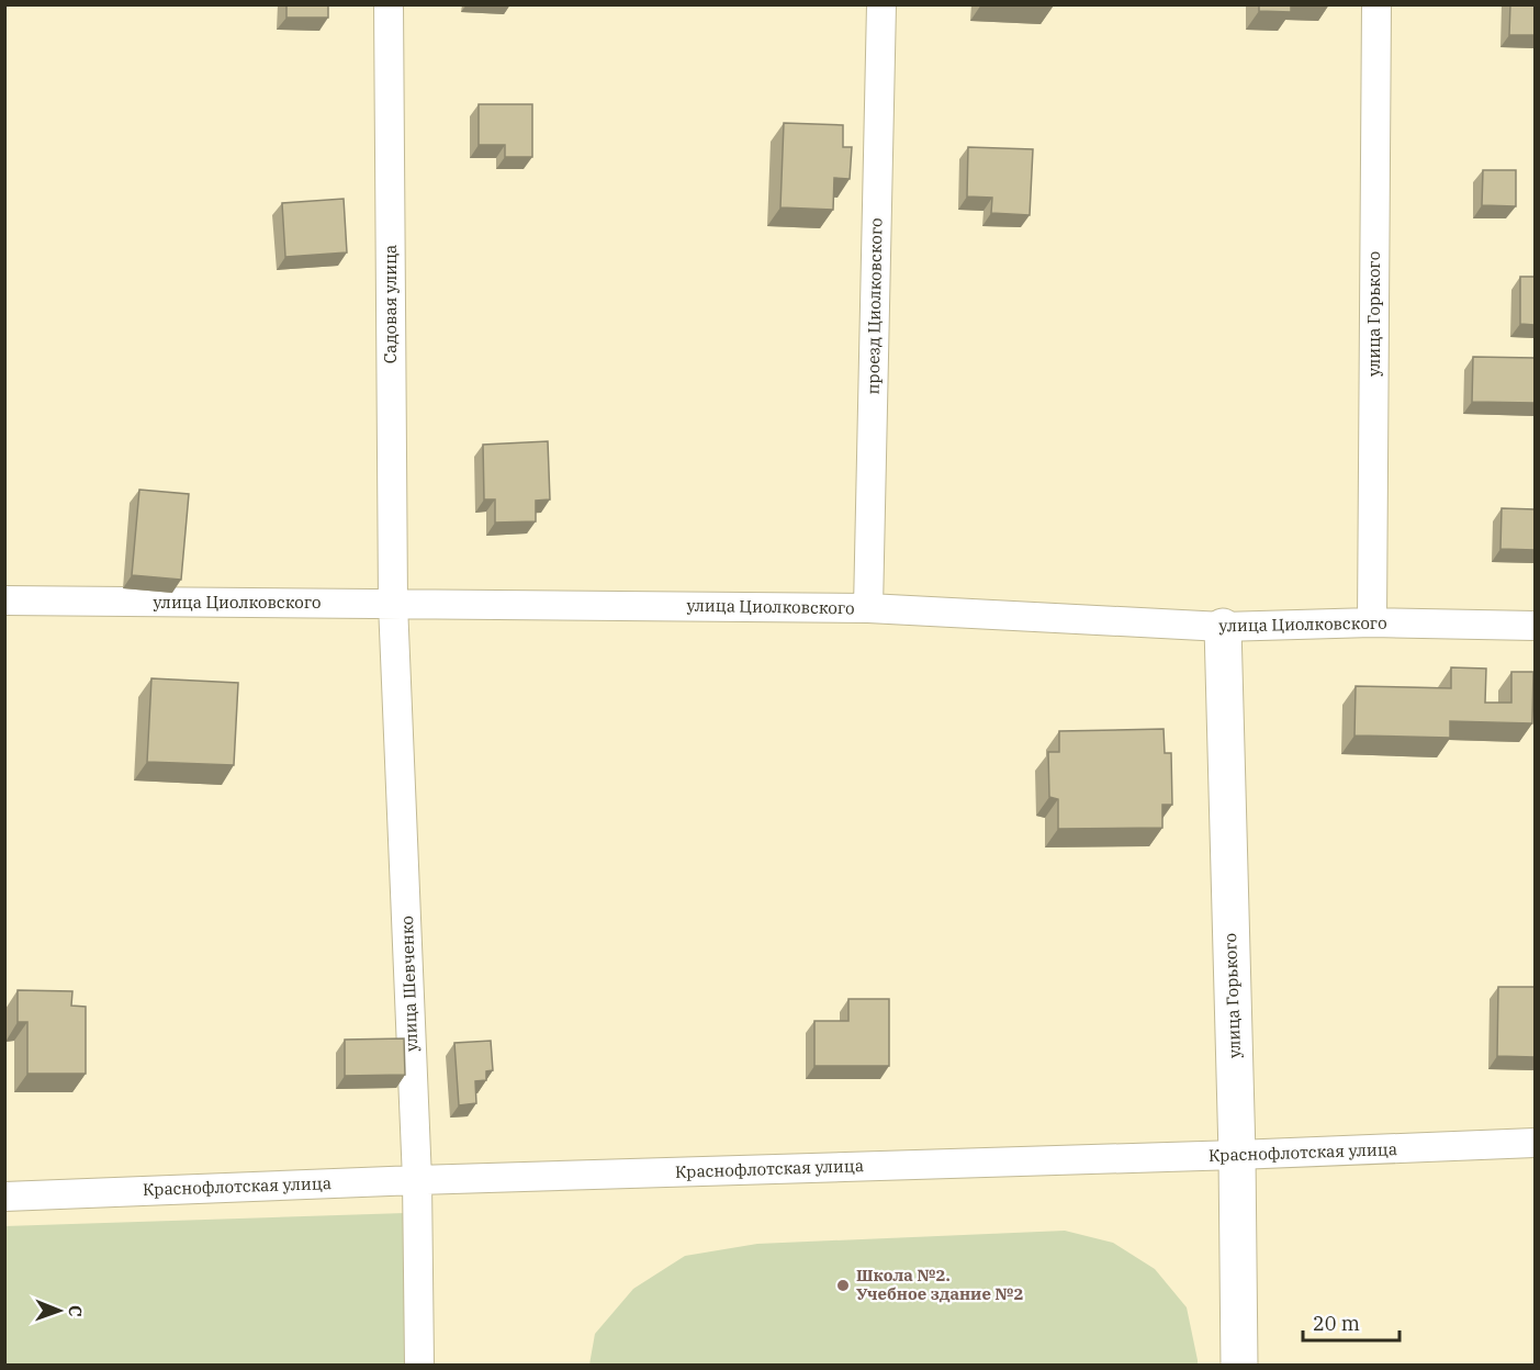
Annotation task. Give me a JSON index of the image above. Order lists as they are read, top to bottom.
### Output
{
  "streets": {
    "street": [
      "Садовая улица",
      "проезд Циолковского",
      "улица Горького",
      "улица Циолковского",
      "улица Шевченко",
      "Краснофлотская улица"
    ]
  },
  "crossings": [
    ["Садовая улица", "улица Циолковского"],
    ["Садовая улица", "улица Шевченко"],
    ["проезд Циолковского", "улица Циолковского"],
    ["улица Горького", "улица Циолковского"],
    ["улица Горького", "Краснофлотская улица"],
    ["улица Циолковского", "улица Шевченко"],
    ["улица Шевченко", "Краснофлотская улица"]
  ],
  "places": ["Школа №2. Учебное здание №2"],
  "scale_bar": "20 m",
  "north": "right"
}
